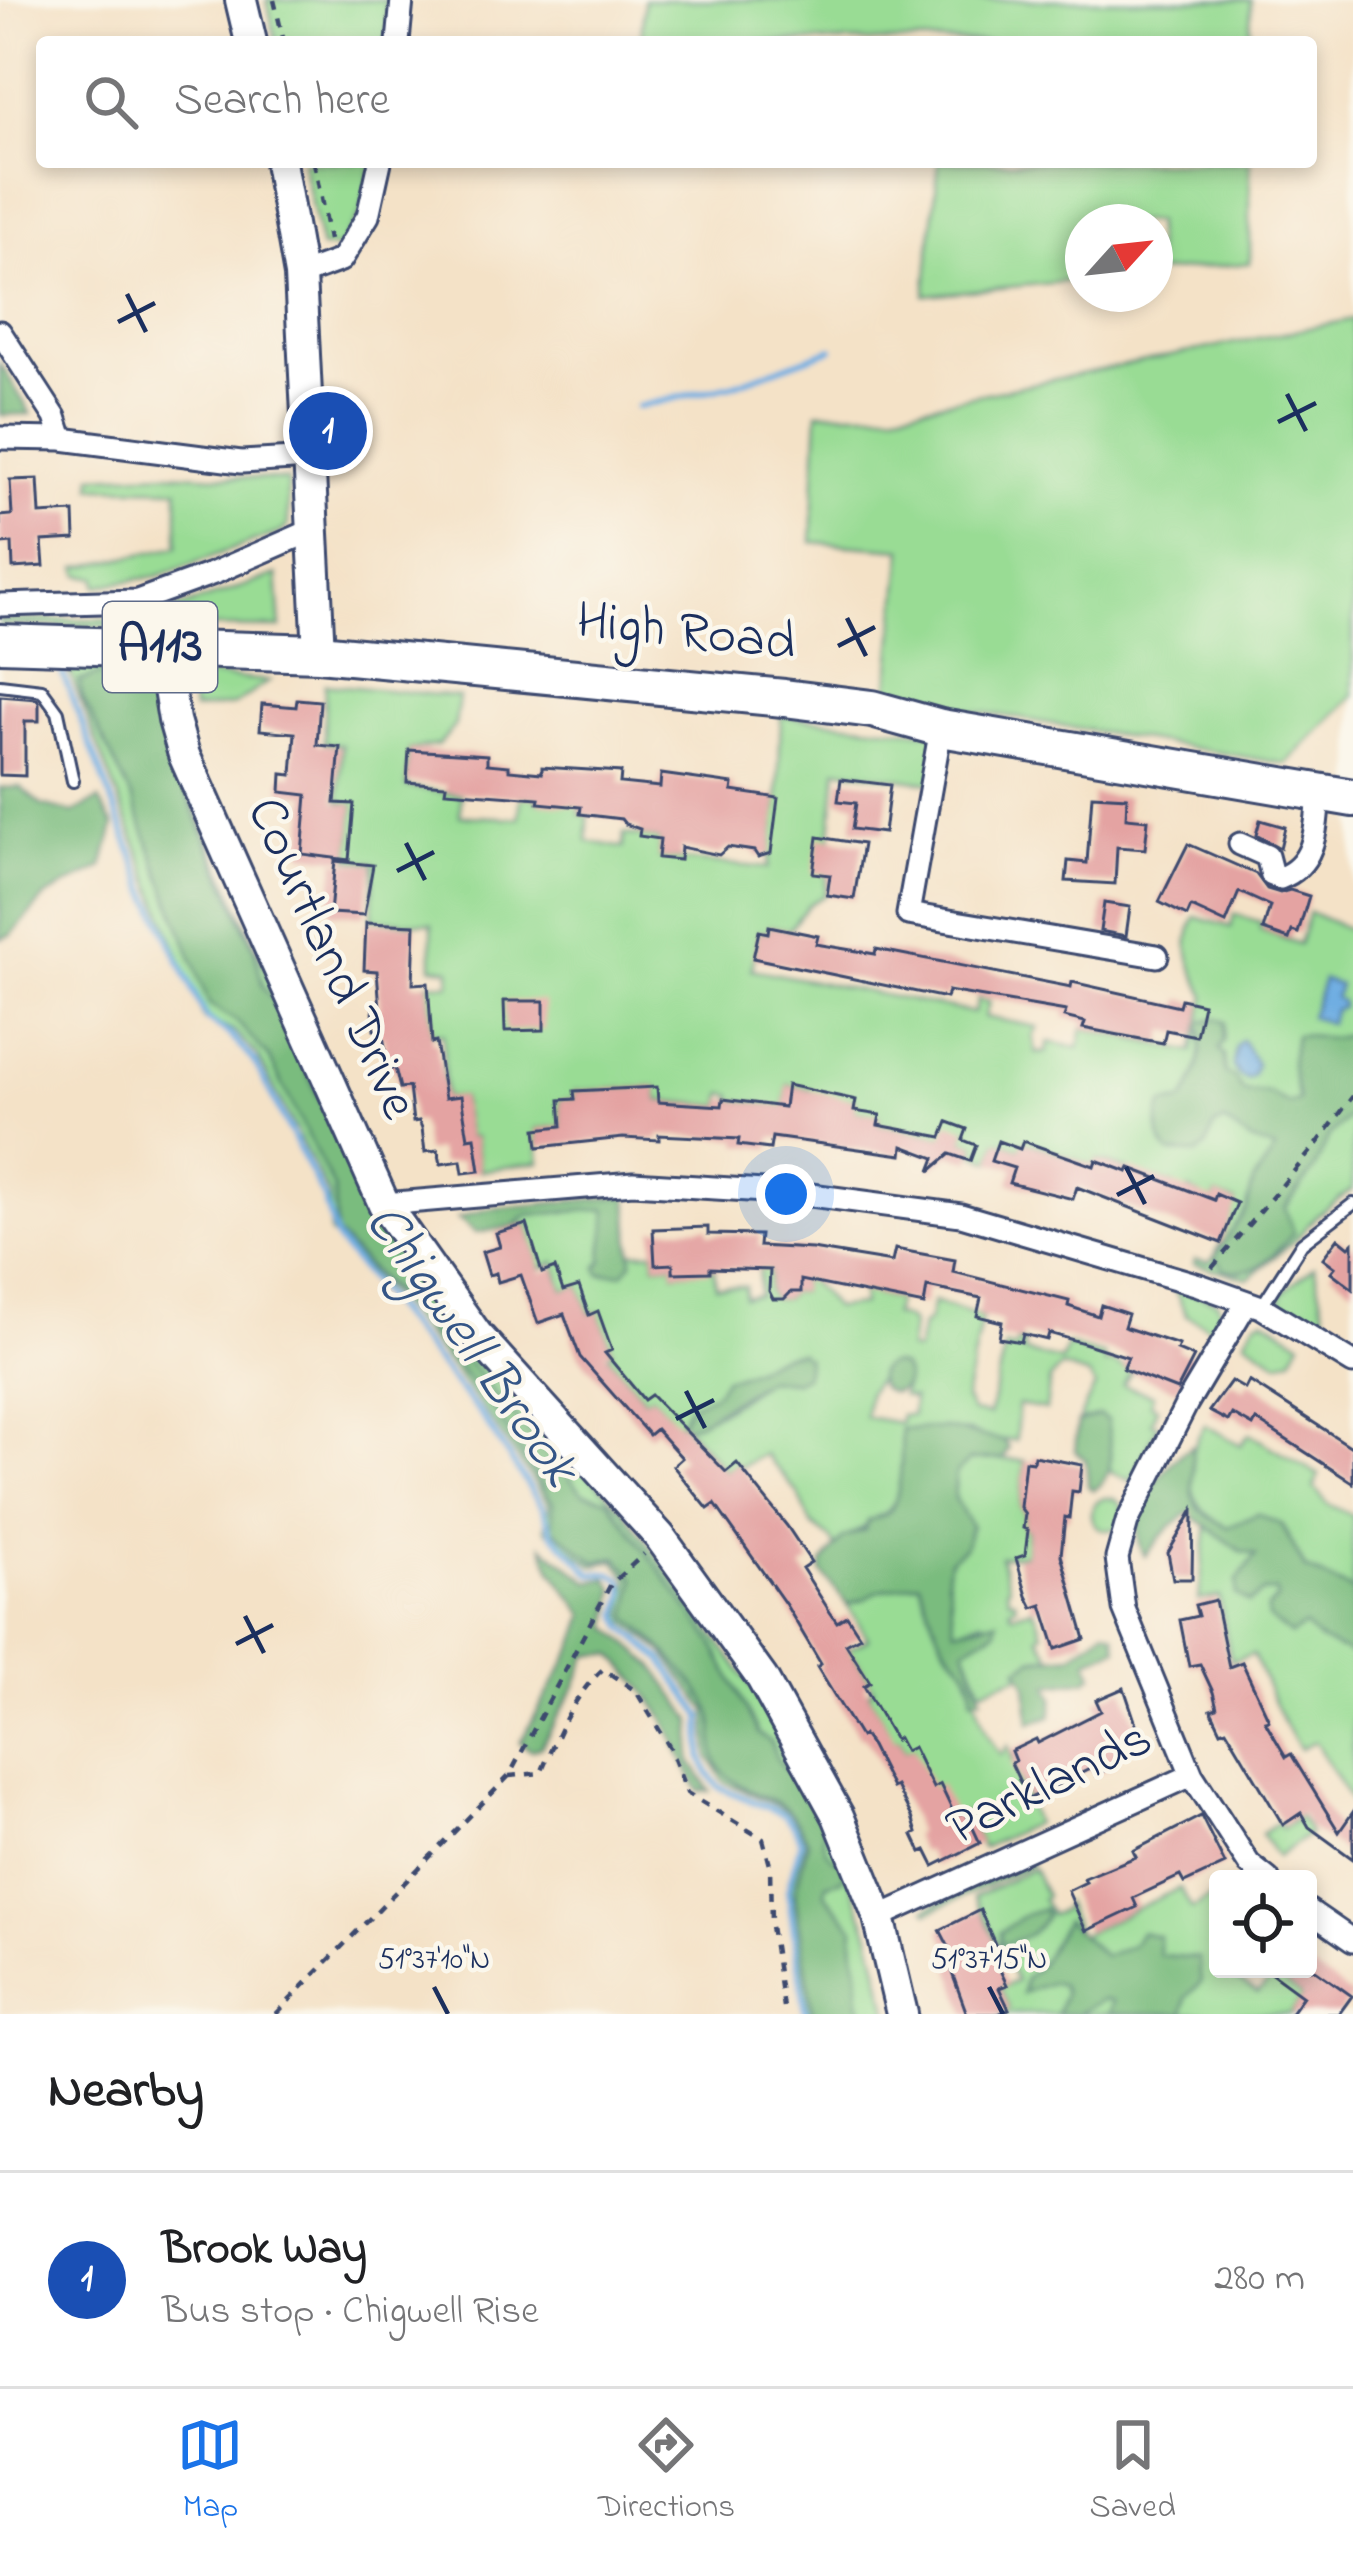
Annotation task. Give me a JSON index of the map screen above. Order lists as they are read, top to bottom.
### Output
{
  "streets": {
    "main road": ["High Road", "A113"],
    "street": ["Courtland Drive", "Parklands"]
  },
  "crossings": [
    ["High Road", "Courtland Drive"],
    ["Courtland Drive", "Parklands"]
  ],
  "water": ["Chigwell Brook"],
  "north": "top right",
  "page": {
    "search": "Search here",
    "pins": "1",
    "heading": "Nearby",
    "list": [
      {
        "mark": "1",
        "name": "Brook Way",
        "note": "Bus stop · Chigwell Rise",
        "value": "280 m"
      }
    ],
    "nav": ["Map", "Directions", "Saved"]
  },
  "coordinates": ["51°37'10\"N", "51°37'15\"N"]
}
